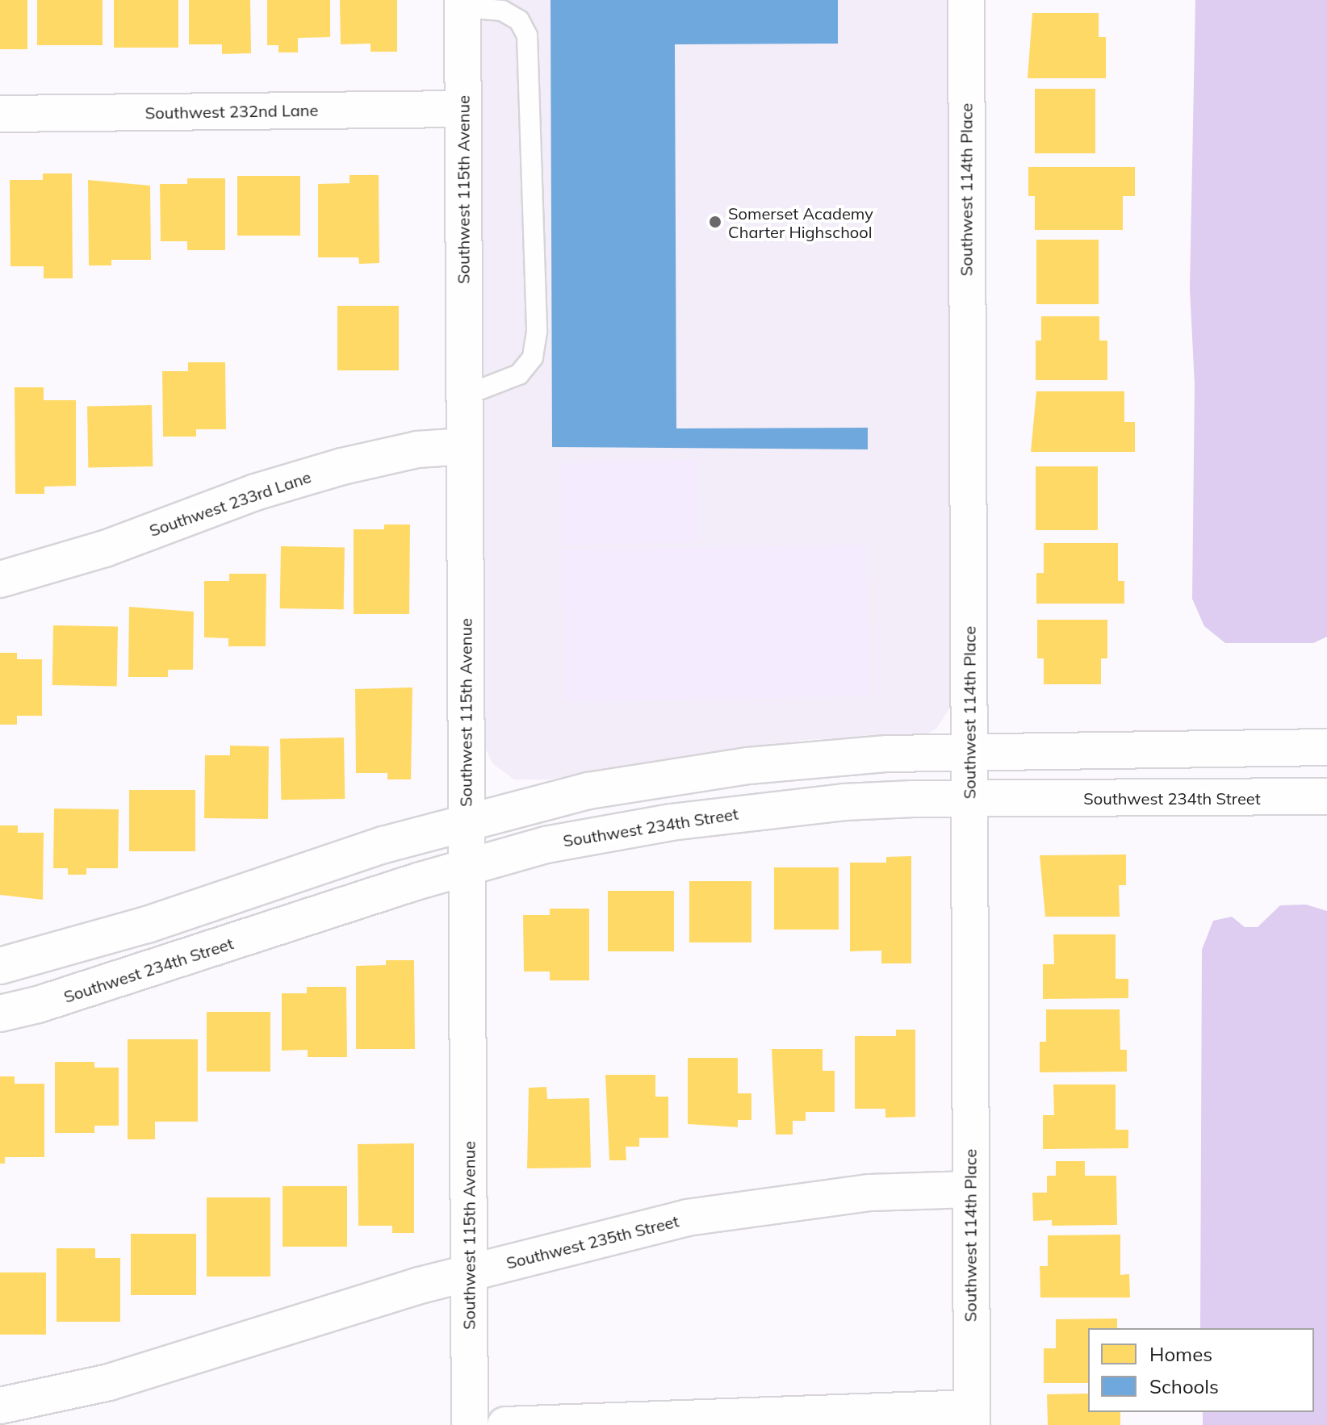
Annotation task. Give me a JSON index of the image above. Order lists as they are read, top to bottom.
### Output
{
  "streets": {
    "street": [
      "Southwest 232nd Lane",
      "Southwest 115th Avenue",
      "Southwest 114th Place",
      "Southwest 233rd Lane",
      "Southwest 234th Street",
      "Southwest 235th Street"
    ]
  },
  "crossings": [
    ["Southwest 232nd Lane", "Southwest 115th Avenue"],
    ["Southwest 115th Avenue", "Southwest 233rd Lane"],
    ["Southwest 115th Avenue", "Southwest 234th Street"],
    ["Southwest 115th Avenue", "Southwest 235th Street"],
    ["Southwest 114th Place", "Southwest 234th Street"],
    ["Southwest 114th Place", "Southwest 235th Street"]
  ],
  "places": ["Somerset Academy Charter Highschool"],
  "legend": ["Homes", "Schools"]
}
